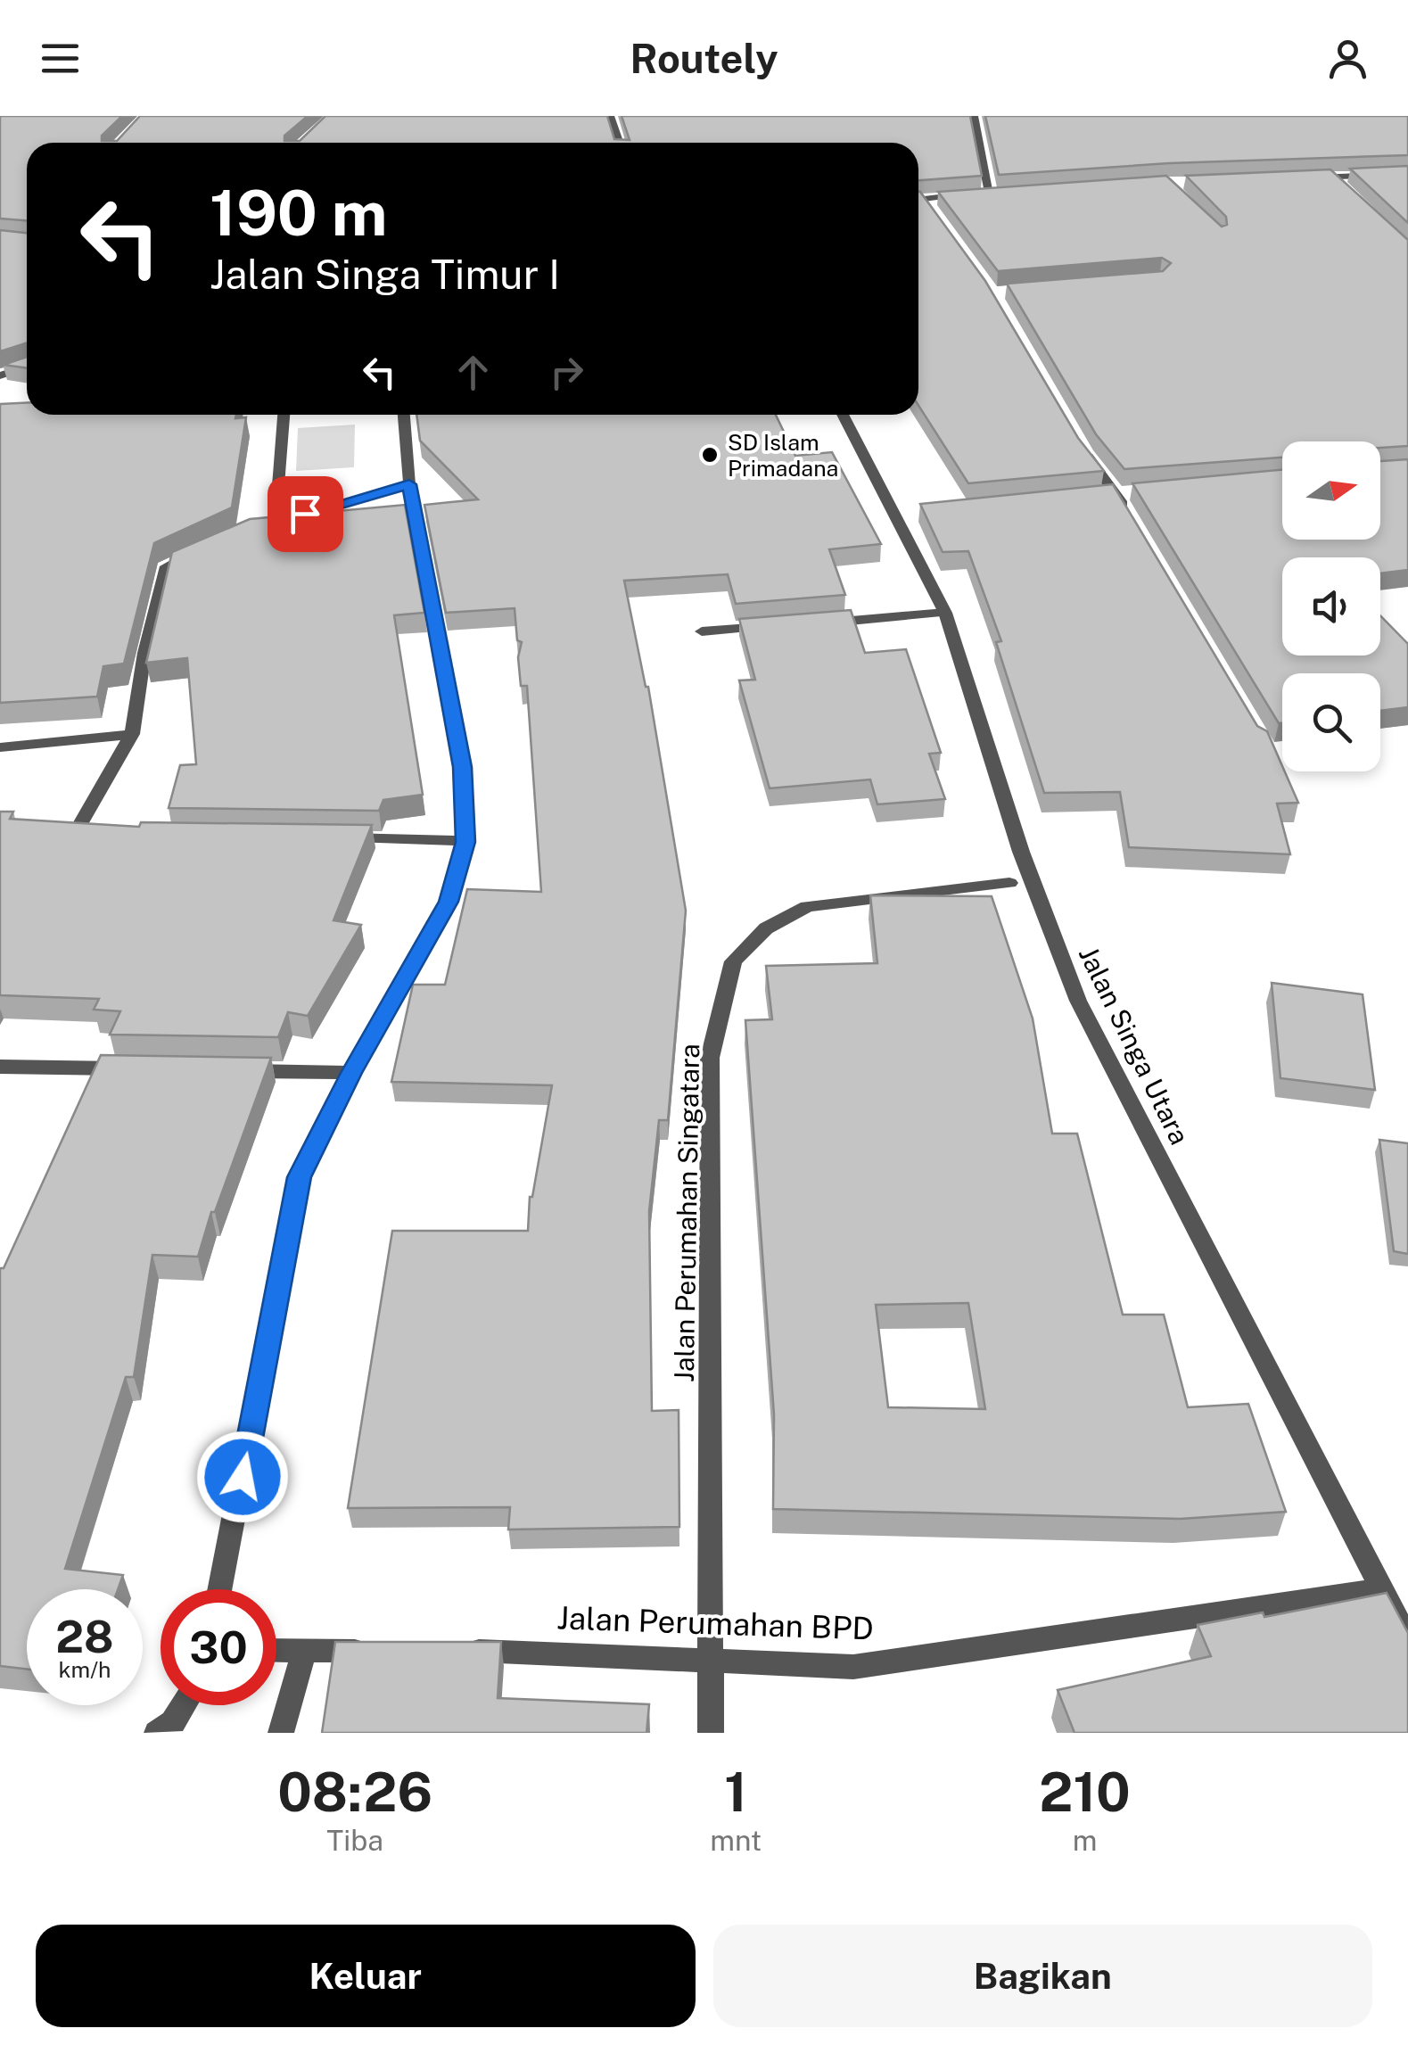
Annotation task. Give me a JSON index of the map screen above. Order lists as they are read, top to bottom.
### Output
{
  "streets": {
    "street": ["Jalan Singa Utara", "Jalan Perumahan Singatara", "Jalan Perumahan BPD"]
  },
  "crossings": [
    ["Jalan Singa Utara", "Jalan Perumahan BPD"],
    ["Jalan Perumahan Singatara", "Jalan Perumahan BPD"]
  ],
  "places": ["SD Islam Primadana"],
  "north": "right",
  "page": {
    "header": "Routely",
    "turn": ["190 m", "Jalan Singa Timur I"],
    "speed": "28 km/h",
    "limit": "30",
    "eta": [
      "08:26",
      "Tiba",
      "1",
      "mnt",
      "210",
      "m"
    ],
    "buttons": ["Keluar", "Bagikan"]
  }
}
